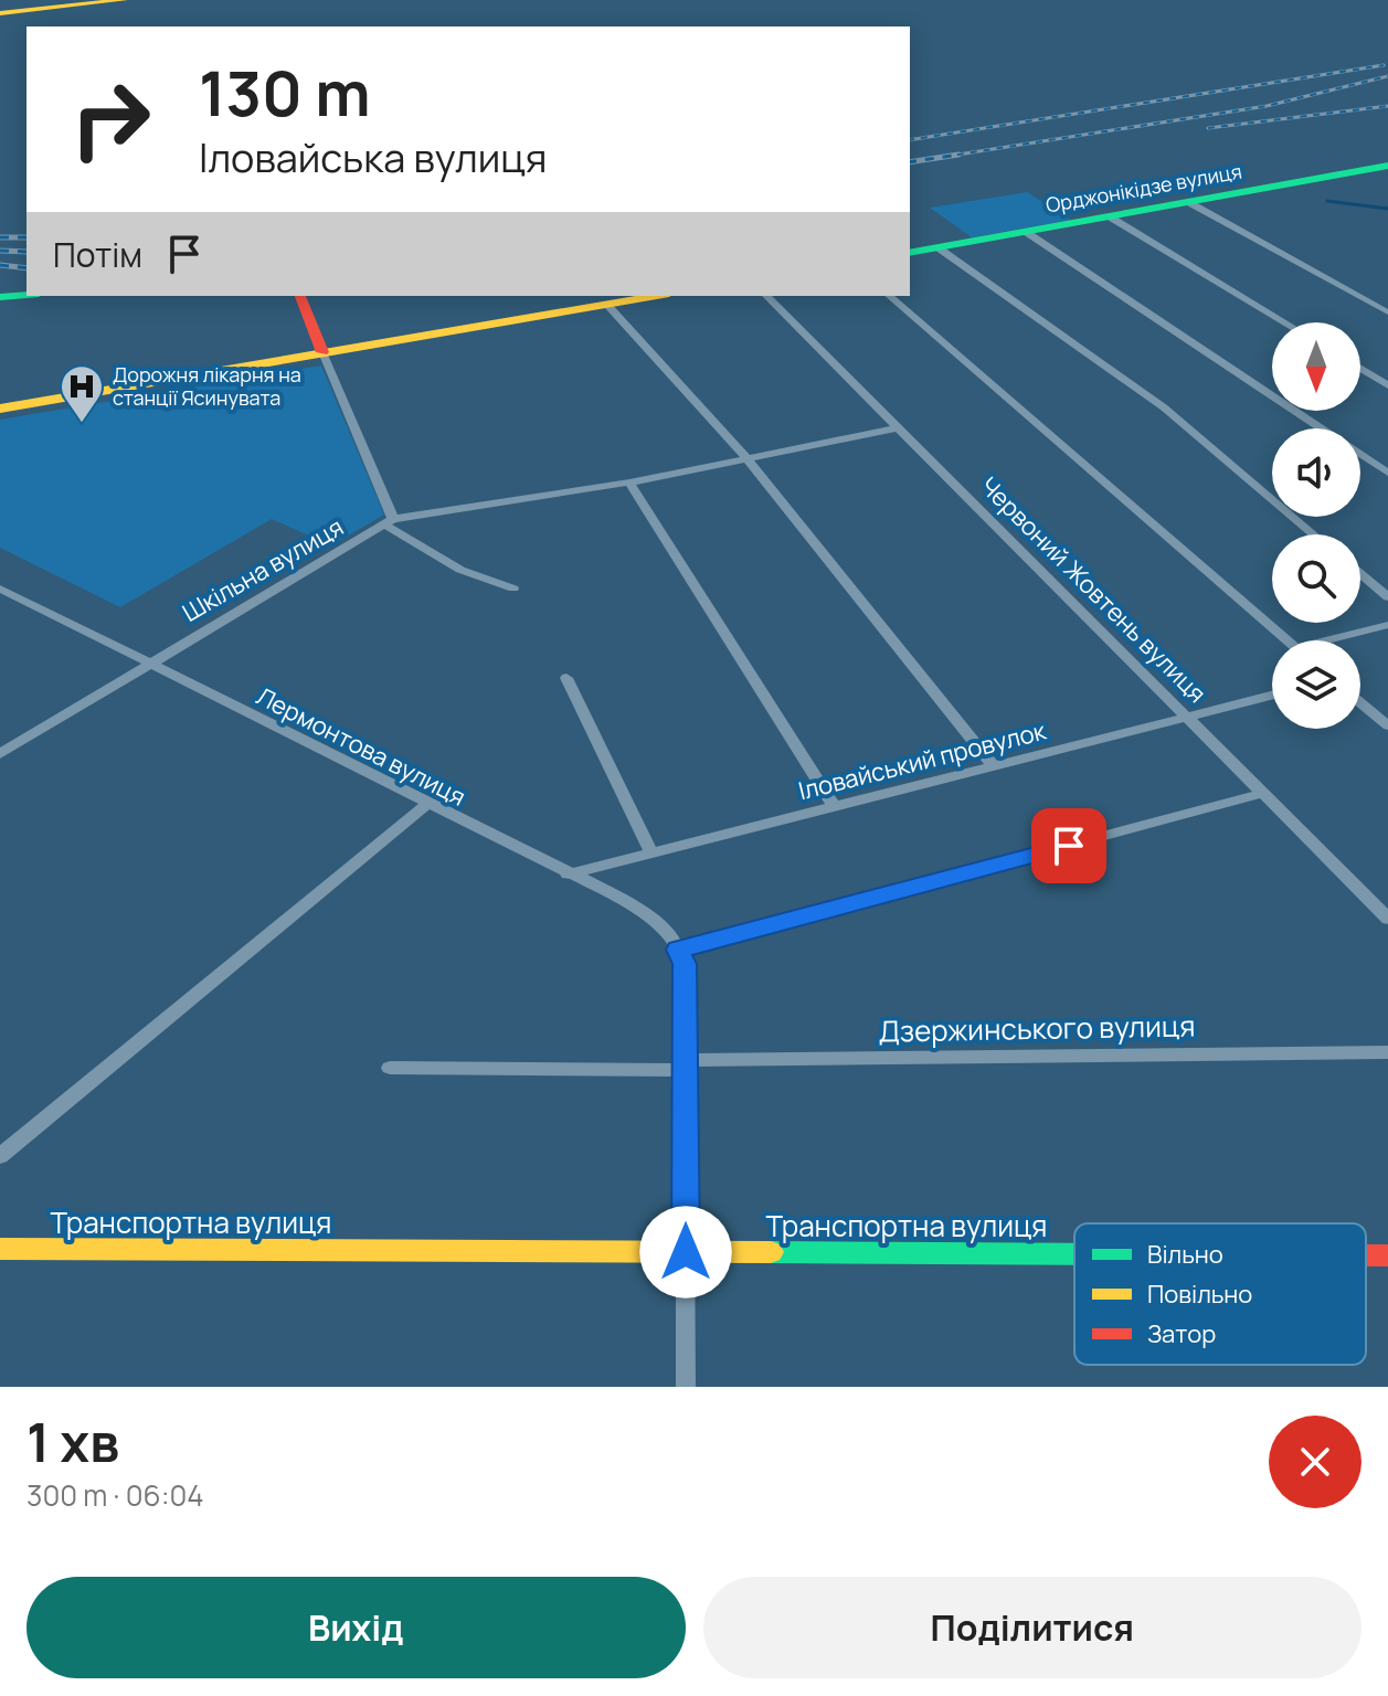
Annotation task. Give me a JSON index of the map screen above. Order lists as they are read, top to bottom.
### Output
{
  "streets": {
    "main road": ["Орджонікідзе вулиця", "Транспортна вулиця"],
    "street": [
      "Шкільна вулиця",
      "Червоний Жовтень вулиця",
      "Лермонтова вулиця",
      "Іловайський провулок",
      "Дзержинського вулиця"
    ]
  },
  "crossings": [
    ["Шкільна вулиця", "Лермонтова вулиця"],
    ["Червоний Жовтень вулиця", "Іловайський провулок"],
    ["Лермонтова вулиця", "Іловайський провулок"]
  ],
  "places": {
    "hospital": ["Дорожня лікарня на станції Ясинувата"]
  },
  "legend": ["Вільно", "Повільно", "Затор"],
  "north": "bottom",
  "page": {
    "turn": ["130 m", "Іловайська вулиця"],
    "then": "Потім",
    "heading": ["1 хв", "300 m · 06:04"],
    "buttons": ["Вихід", "Поділитися"]
  }
}
